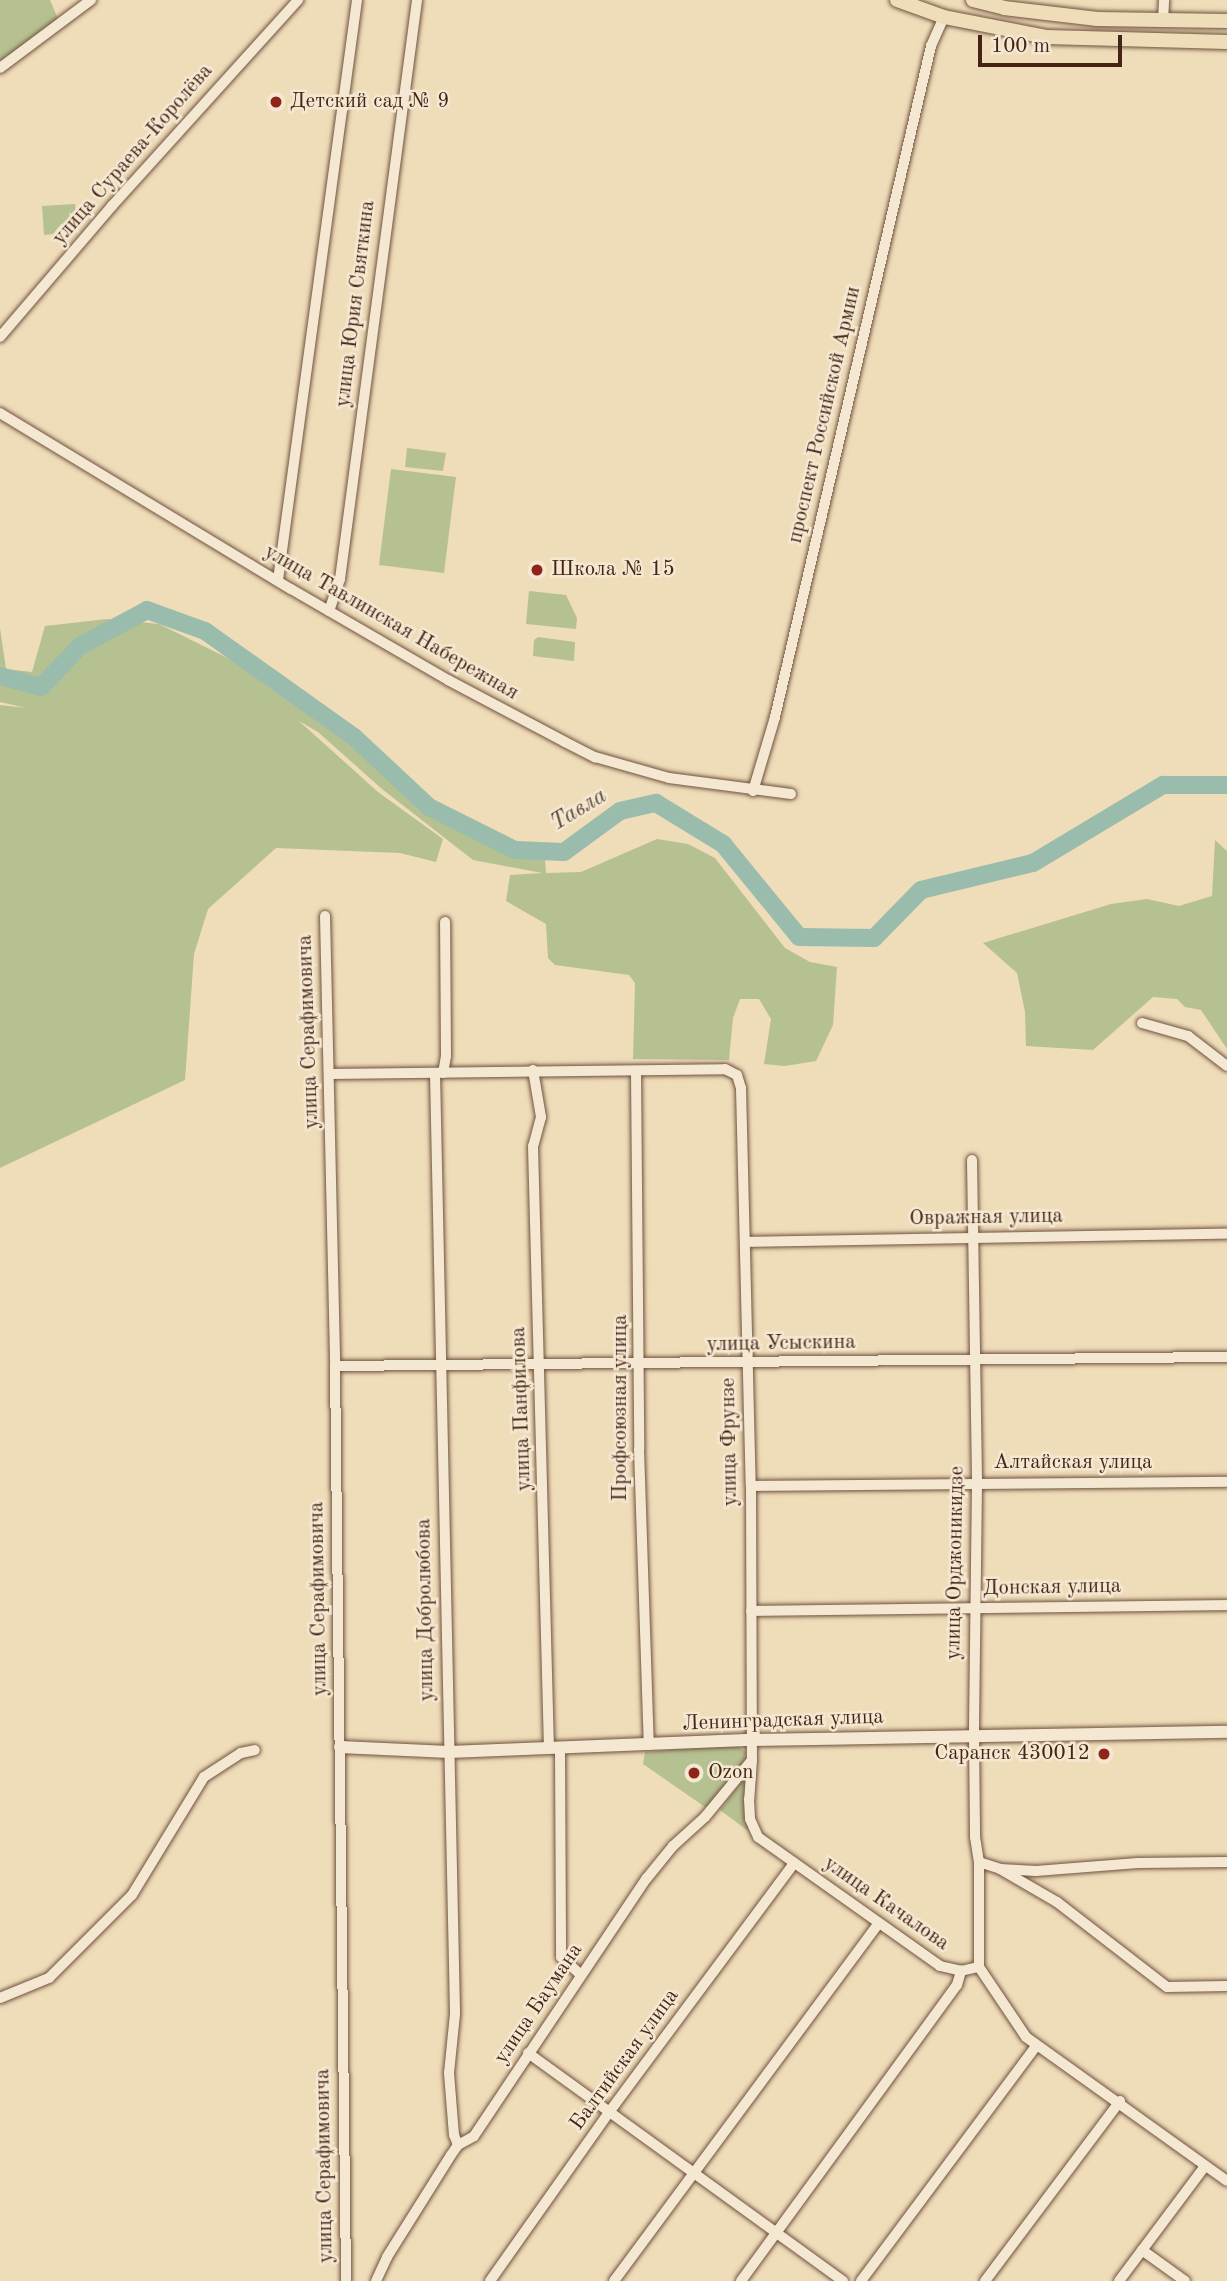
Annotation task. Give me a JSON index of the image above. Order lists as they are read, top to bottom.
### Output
{
  "streets": {
    "street": [
      "улица Сураева-Королёва",
      "улица Юрия Святкина",
      "проспект Российской Армии",
      "улица Тавлинская Набережная",
      "улица Серафимовича",
      "Овражная улица",
      "улица Усыскина",
      "Профсоюзная улица",
      "улица Панфилова",
      "улица Фрунзе",
      "Алтайская улица",
      "улица Орджоникидзе",
      "Донская улица",
      "улица Добролюбова",
      "Ленинградская улица",
      "улица Качалова",
      "улица Баумана",
      "Балтийская улица"
    ]
  },
  "crossings": [
    ["улица Юрия Святкина", "улица Тавлинская Набережная"],
    ["проспект Российской Армии", "улица Тавлинская Набережная"],
    ["улица Серафимовича", "улица Усыскина"],
    ["улица Серафимовича", "Ленинградская улица"],
    ["Овражная улица", "улица Фрунзе"],
    ["Овражная улица", "улица Орджоникидзе"],
    ["улица Усыскина", "Профсоюзная улица"],
    ["улица Усыскина", "улица Панфилова"],
    ["улица Усыскина", "улица Фрунзе"],
    ["улица Усыскина", "улица Орджоникидзе"],
    ["улица Усыскина", "улица Добролюбова"],
    ["Профсоюзная улица", "улица Фрунзе"],
    ["Профсоюзная улица", "Ленинградская улица"],
    ["улица Панфилова", "Ленинградская улица"],
    ["улица Панфилова", "улица Баумана"],
    ["улица Фрунзе", "Алтайская улица"],
    ["улица Фрунзе", "Донская улица"],
    ["улица Фрунзе", "Ленинградская улица"],
    ["улица Фрунзе", "улица Качалова"],
    ["Алтайская улица", "улица Орджоникидзе"],
    ["улица Орджоникидзе", "Донская улица"],
    ["улица Орджоникидзе", "Ленинградская улица"],
    ["улица Орджоникидзе", "улица Качалова"],
    ["улица Добролюбова", "Ленинградская улица"],
    ["улица Добролюбова", "улица Баумана"],
    ["Ленинградская улица", "улица Качалова"],
    ["улица Качалова", "улица Баумана"],
    ["улица Качалова", "Балтийская улица"]
  ],
  "water": ["Тавла"],
  "places": [
    "Детский сад № 9",
    "Школа № 15",
    "Саранск 430012",
    "Ozon"
  ],
  "scale_bar": "100 m"
}
